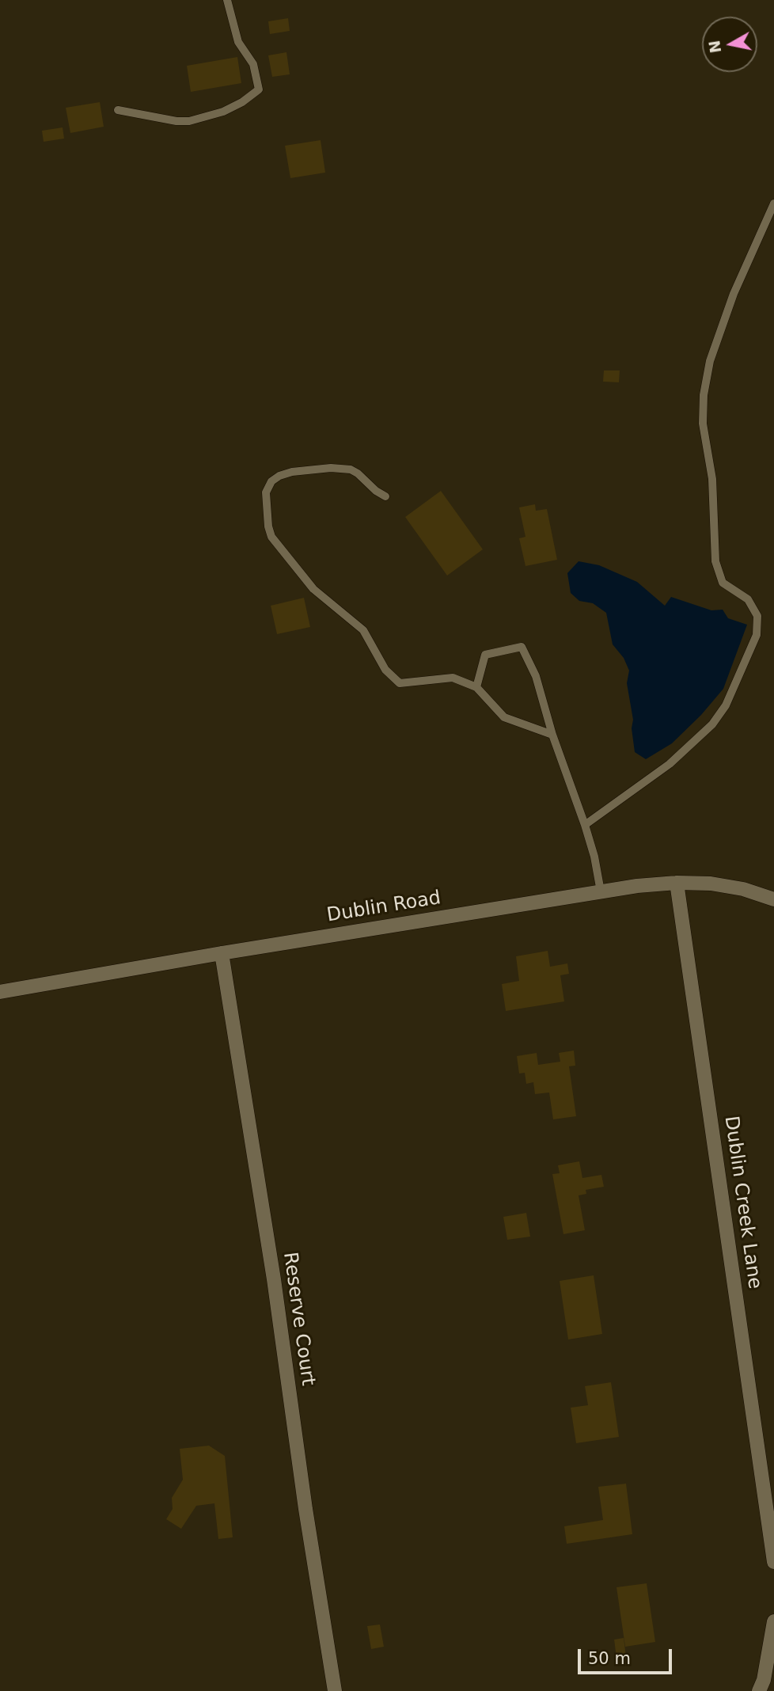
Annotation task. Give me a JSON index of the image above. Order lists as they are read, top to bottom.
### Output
{
  "streets": {
    "street": ["Dublin Road", "Dublin Creek Lane", "Reserve Court"]
  },
  "crossings": [
    ["Dublin Road", "Dublin Creek Lane"],
    ["Dublin Road", "Reserve Court"]
  ],
  "scale_bar": "50 m",
  "north": "left"
}
